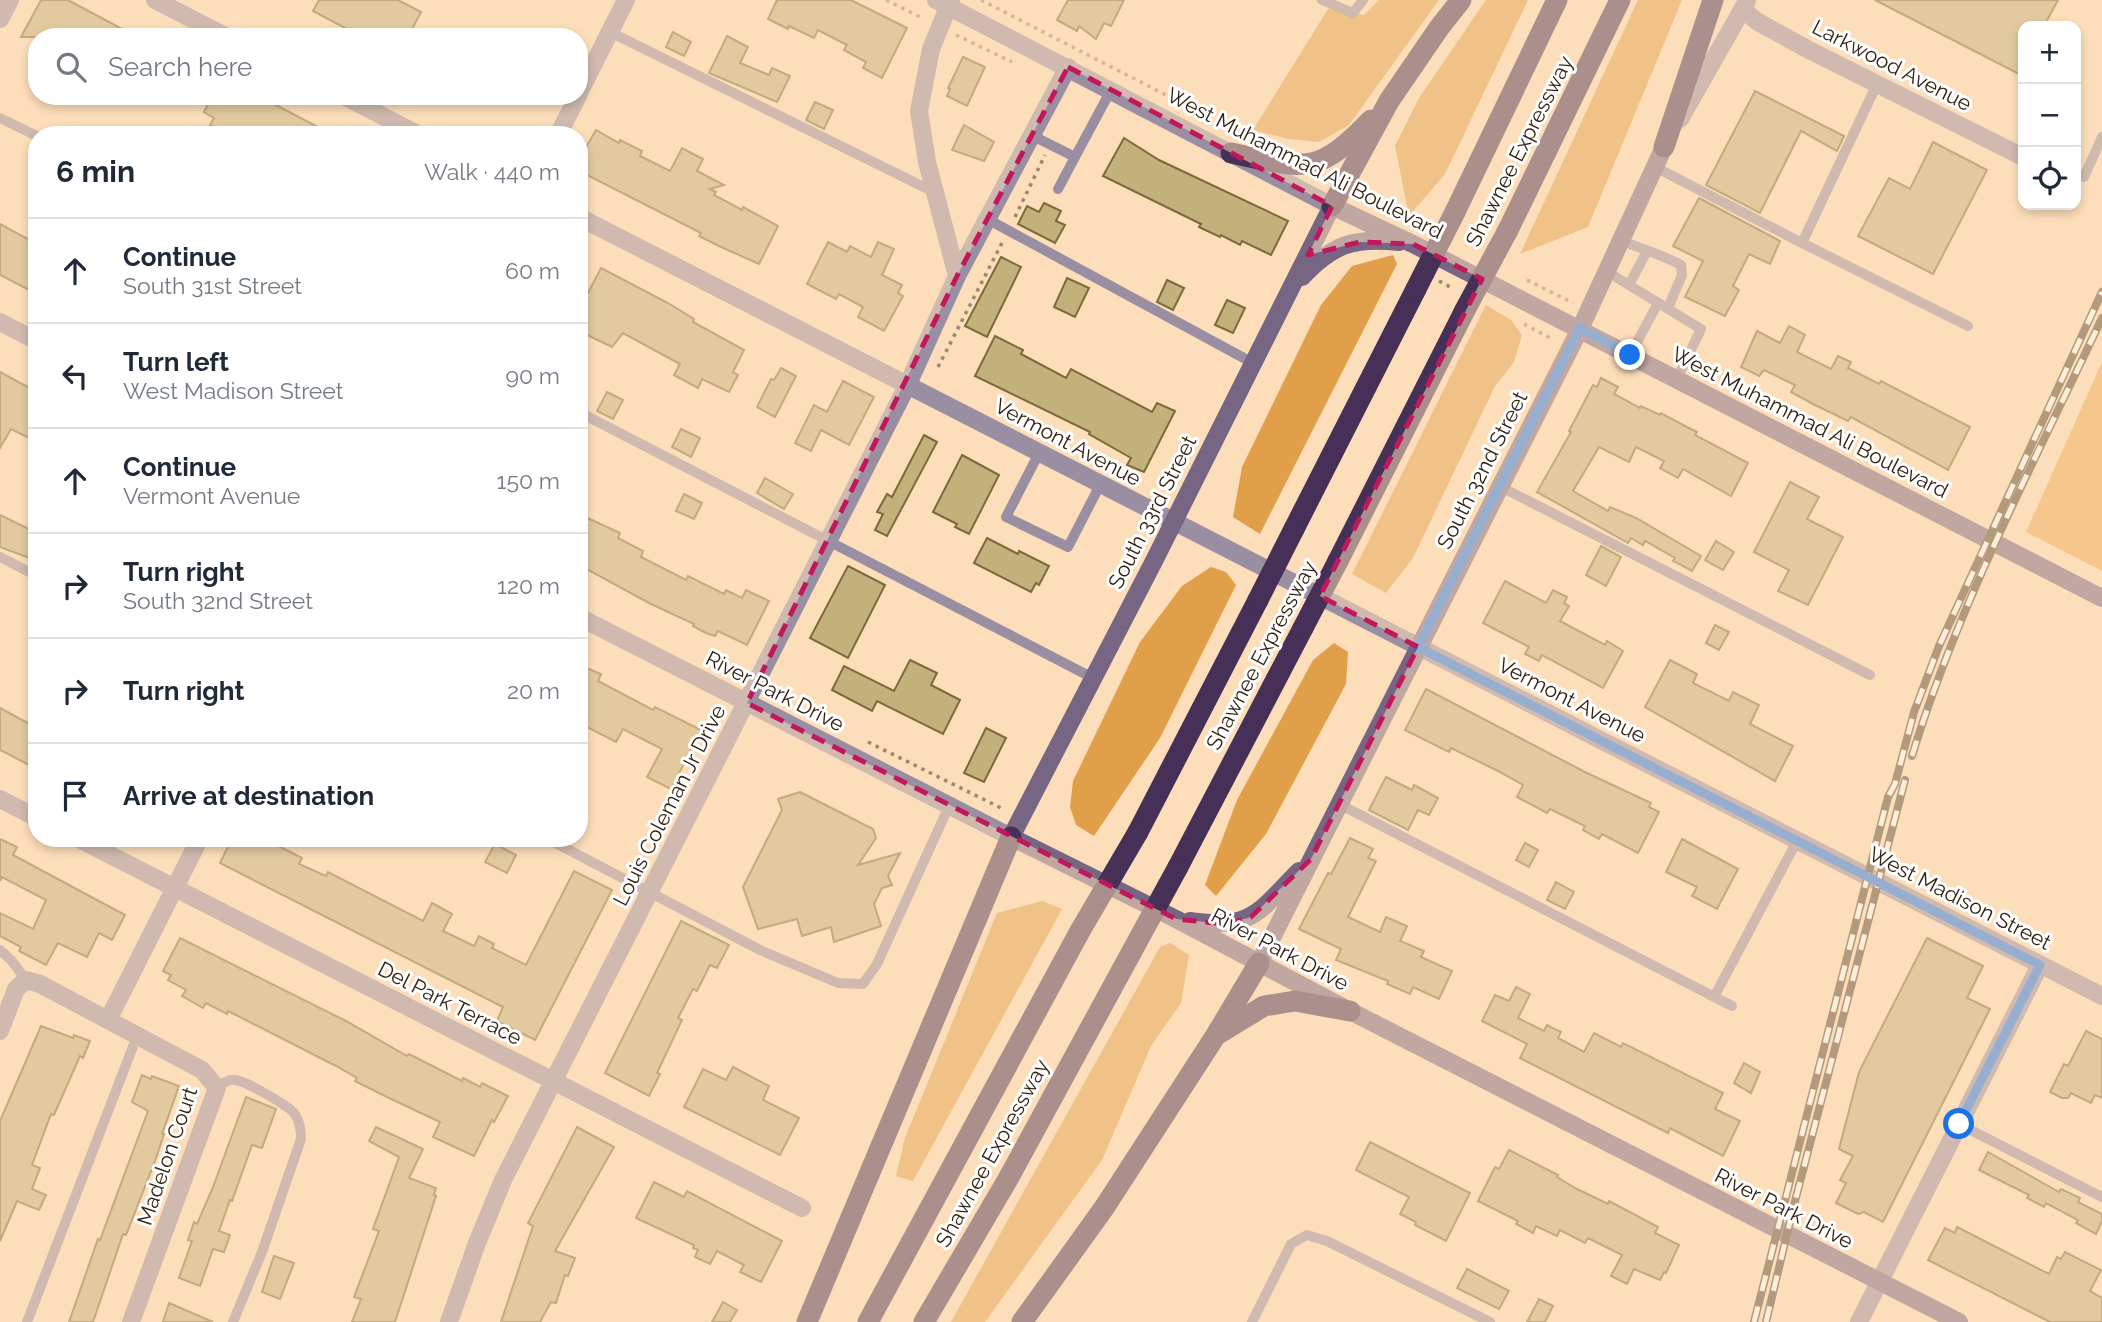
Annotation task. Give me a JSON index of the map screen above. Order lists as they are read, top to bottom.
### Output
{
  "streets": {
    "highway": ["Shawnee Expressway"],
    "main road": [
      "West Muhammad Ali Boulevard",
      "South 32nd Street",
      "South 33rd Street",
      "River Park Drive"
    ],
    "street": [
      "Larkwood Avenue",
      "Vermont Avenue",
      "Louis Coleman Jr Drive",
      "West Madison Street",
      "Del Park Terrace",
      "Madelon Court"
    ]
  },
  "crossings": [
    ["Larkwood Avenue", "South 32nd Street"],
    ["West Muhammad Ali Boulevard", "South 32nd Street"],
    ["West Muhammad Ali Boulevard", "South 33rd Street"],
    ["West Muhammad Ali Boulevard", "Louis Coleman Jr Drive"],
    ["Vermont Avenue", "South 32nd Street"],
    ["Vermont Avenue", "South 33rd Street"],
    ["Vermont Avenue", "Louis Coleman Jr Drive"],
    ["Vermont Avenue", "West Madison Street"],
    ["South 32nd Street", "River Park Drive"],
    ["South 33rd Street", "River Park Drive"],
    ["River Park Drive", "Louis Coleman Jr Drive"],
    ["Louis Coleman Jr Drive", "Del Park Terrace"]
  ],
  "page": {
    "map_buttons": ["+", "−"],
    "search": "Search here",
    "heading": ["6 min", "Walk · 440 m"],
    "list": [
      ["Continue", "South 31st Street", "60 m"],
      ["Turn left", "West Madison Street", "90 m"],
      ["Continue", "Vermont Avenue", "150 m"],
      ["Turn right", "South 32nd Street", "120 m"],
      ["Turn right", "20 m"],
      "Arrive at destination"
    ]
  }
}
